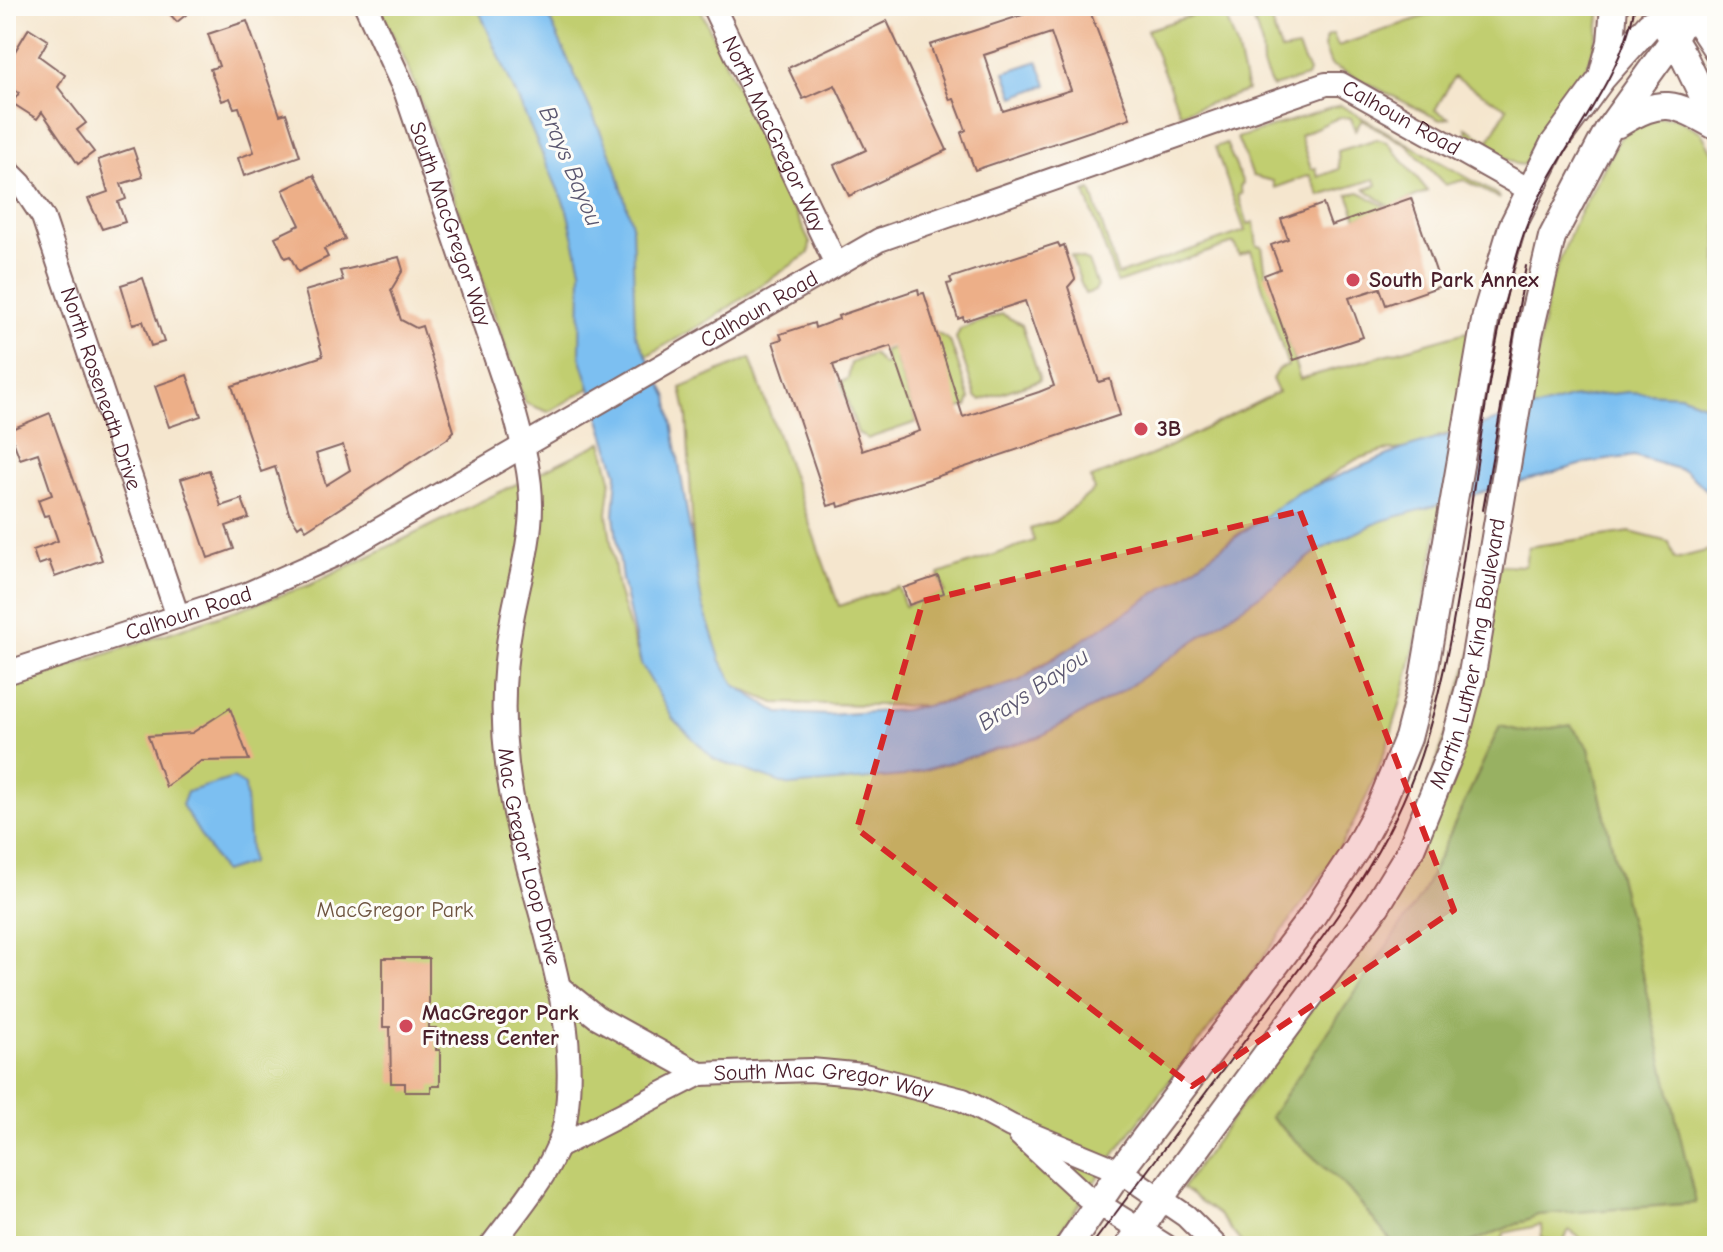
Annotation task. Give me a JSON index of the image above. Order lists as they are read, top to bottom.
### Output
{
  "streets": {
    "main road": ["Martin Luther King Boulevard"],
    "street": [
      "Calhoun Road",
      "North MacGregor Way",
      "South MacGregor Way",
      "North Roseneath Drive",
      "Mac Gregor Loop Drive",
      "South Mac Gregor Way"
    ]
  },
  "crossings": [
    ["Calhoun Road", "North MacGregor Way"],
    ["Calhoun Road", "South MacGregor Way"],
    ["Calhoun Road", "North Roseneath Drive"],
    ["Calhoun Road", "Martin Luther King Boulevard"],
    ["Calhoun Road", "Mac Gregor Loop Drive"],
    ["South MacGregor Way", "Mac Gregor Loop Drive"],
    ["Martin Luther King Boulevard", "South Mac Gregor Way"],
    ["Mac Gregor Loop Drive", "South Mac Gregor Way"]
  ],
  "water": ["Brays Bayou"],
  "parks": ["MacGregor Park"],
  "places": ["South Park Annex", "3B", "MacGregor Park Fitness Center"]
}
